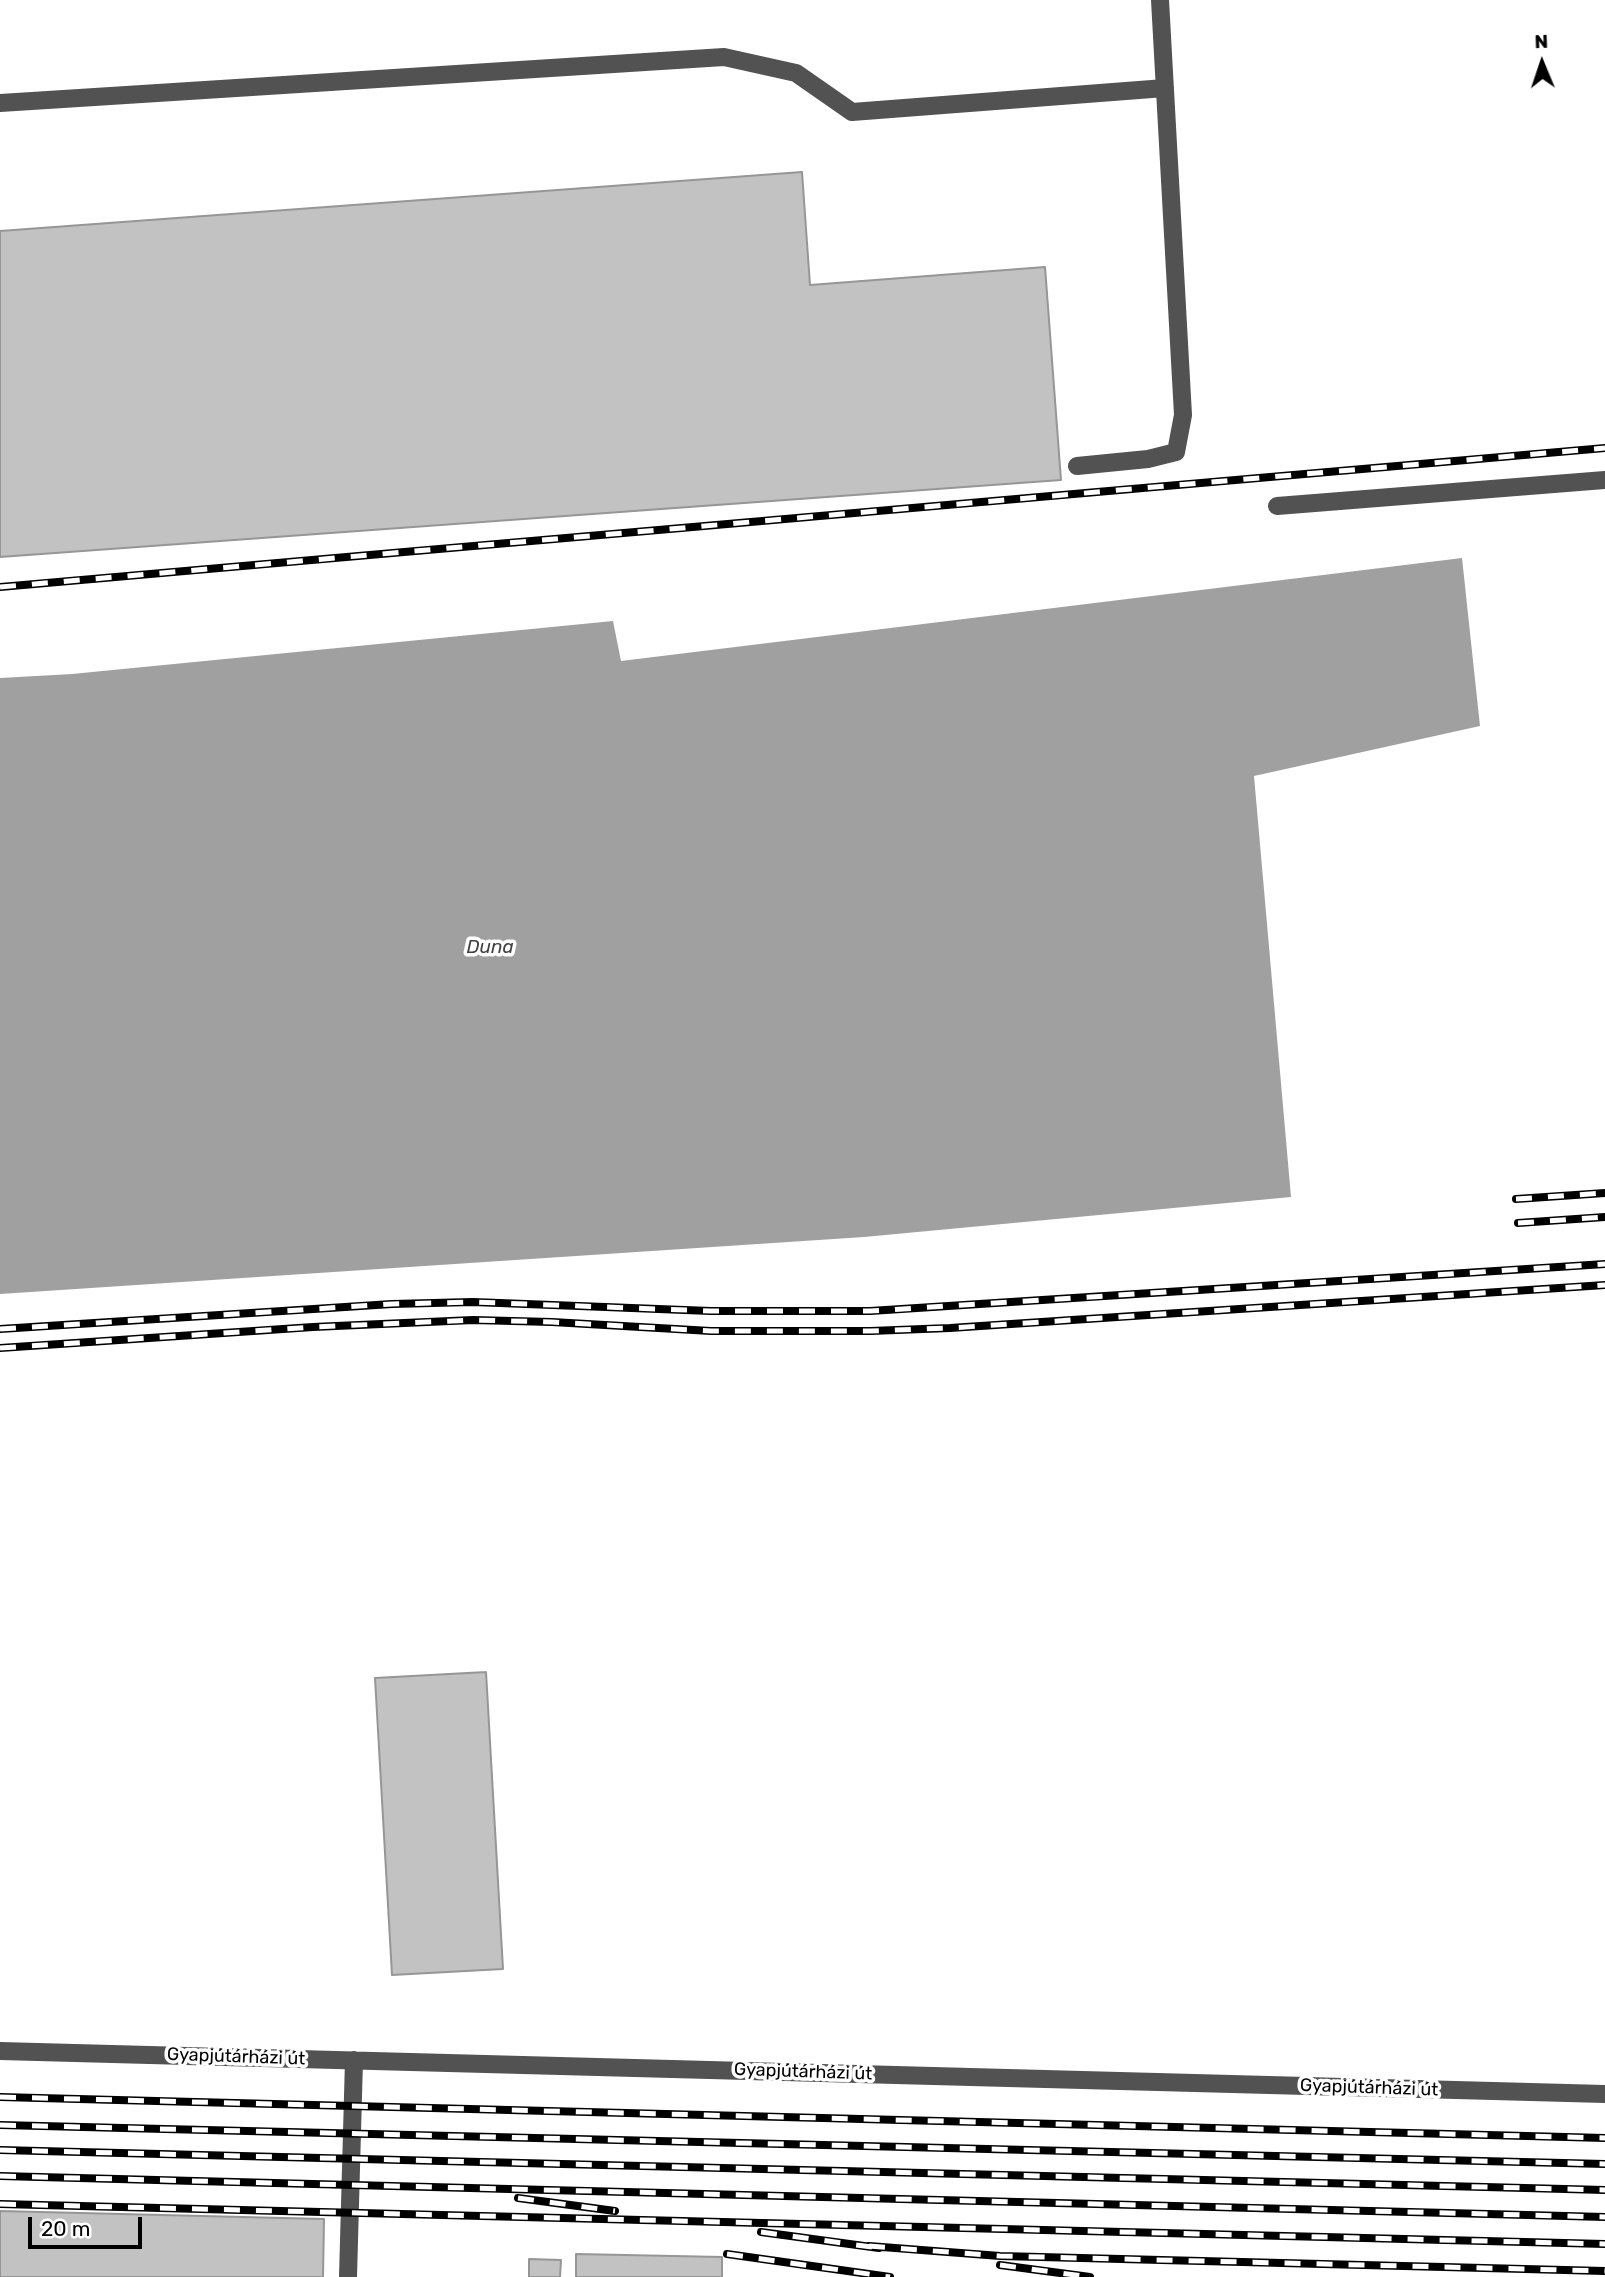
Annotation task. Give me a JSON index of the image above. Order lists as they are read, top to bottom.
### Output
{
  "streets": {
    "lane": ["Gyapjútárházi út"]
  },
  "water": ["Duna"],
  "scale_bar": "20 m",
  "north": "top"
}
